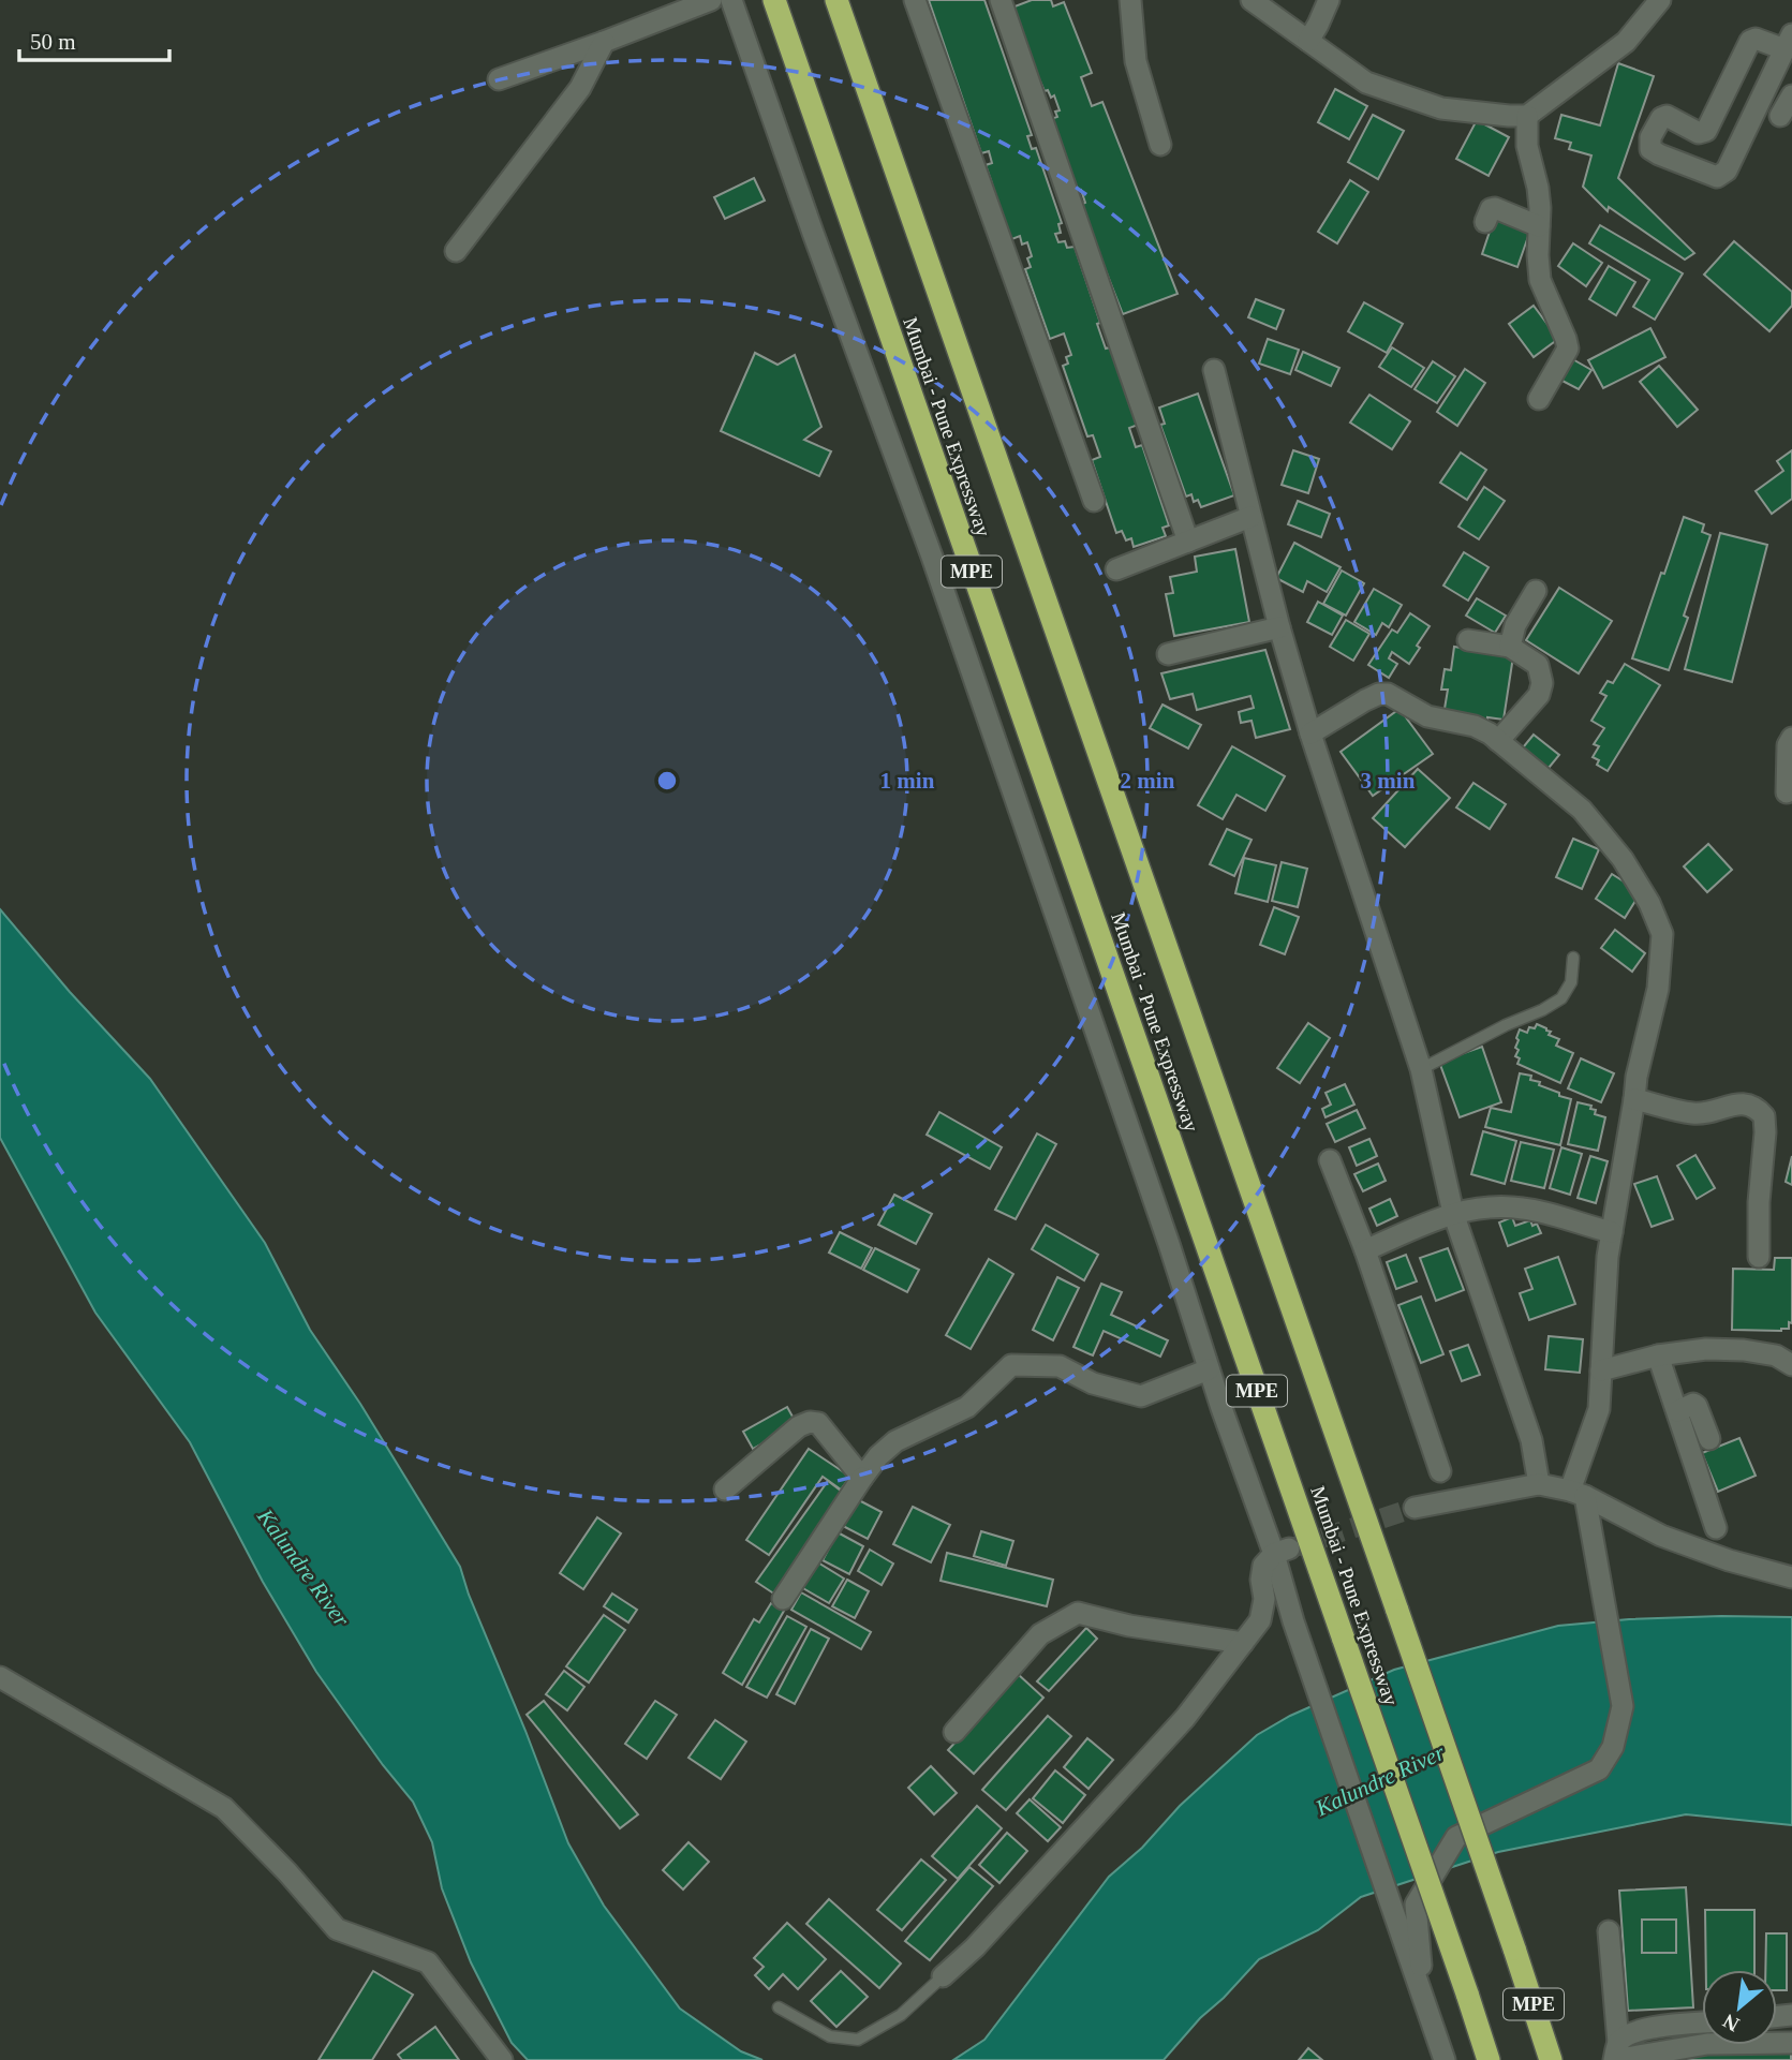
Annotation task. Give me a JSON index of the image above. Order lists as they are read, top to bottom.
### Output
{
  "streets": {
    "highway": ["Mumbai - Pune Expressway", "MPE"]
  },
  "water": ["Kalundre River"],
  "scale_bar": "50 m",
  "north": "bottom left",
  "rings": ["1 min", "2 min", "3 min"]
}
